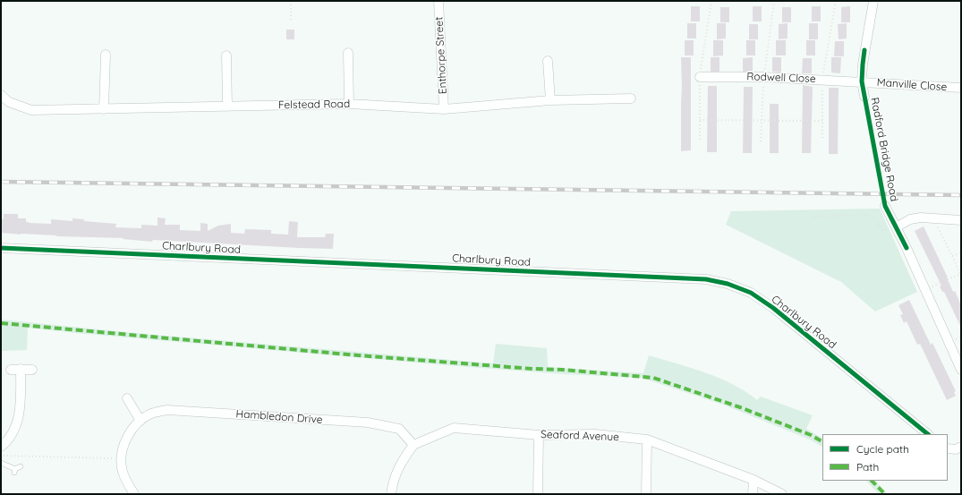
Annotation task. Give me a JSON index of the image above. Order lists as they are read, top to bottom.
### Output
{
  "streets": {
    "street": [
      "Enthorpe Street",
      "Rodwell Close",
      "Manville Close",
      "Felstead Road",
      "Radford Bridge Road",
      "Charlbury Road",
      "Hambledon Drive",
      "Seaford Avenue"
    ]
  },
  "crossings": [
    ["Enthorpe Street", "Felstead Road"],
    ["Rodwell Close", "Manville Close"],
    ["Rodwell Close", "Radford Bridge Road"],
    ["Manville Close", "Radford Bridge Road"],
    ["Hambledon Drive", "Seaford Avenue"]
  ],
  "legend": ["Cycle path", "Path"]
}
